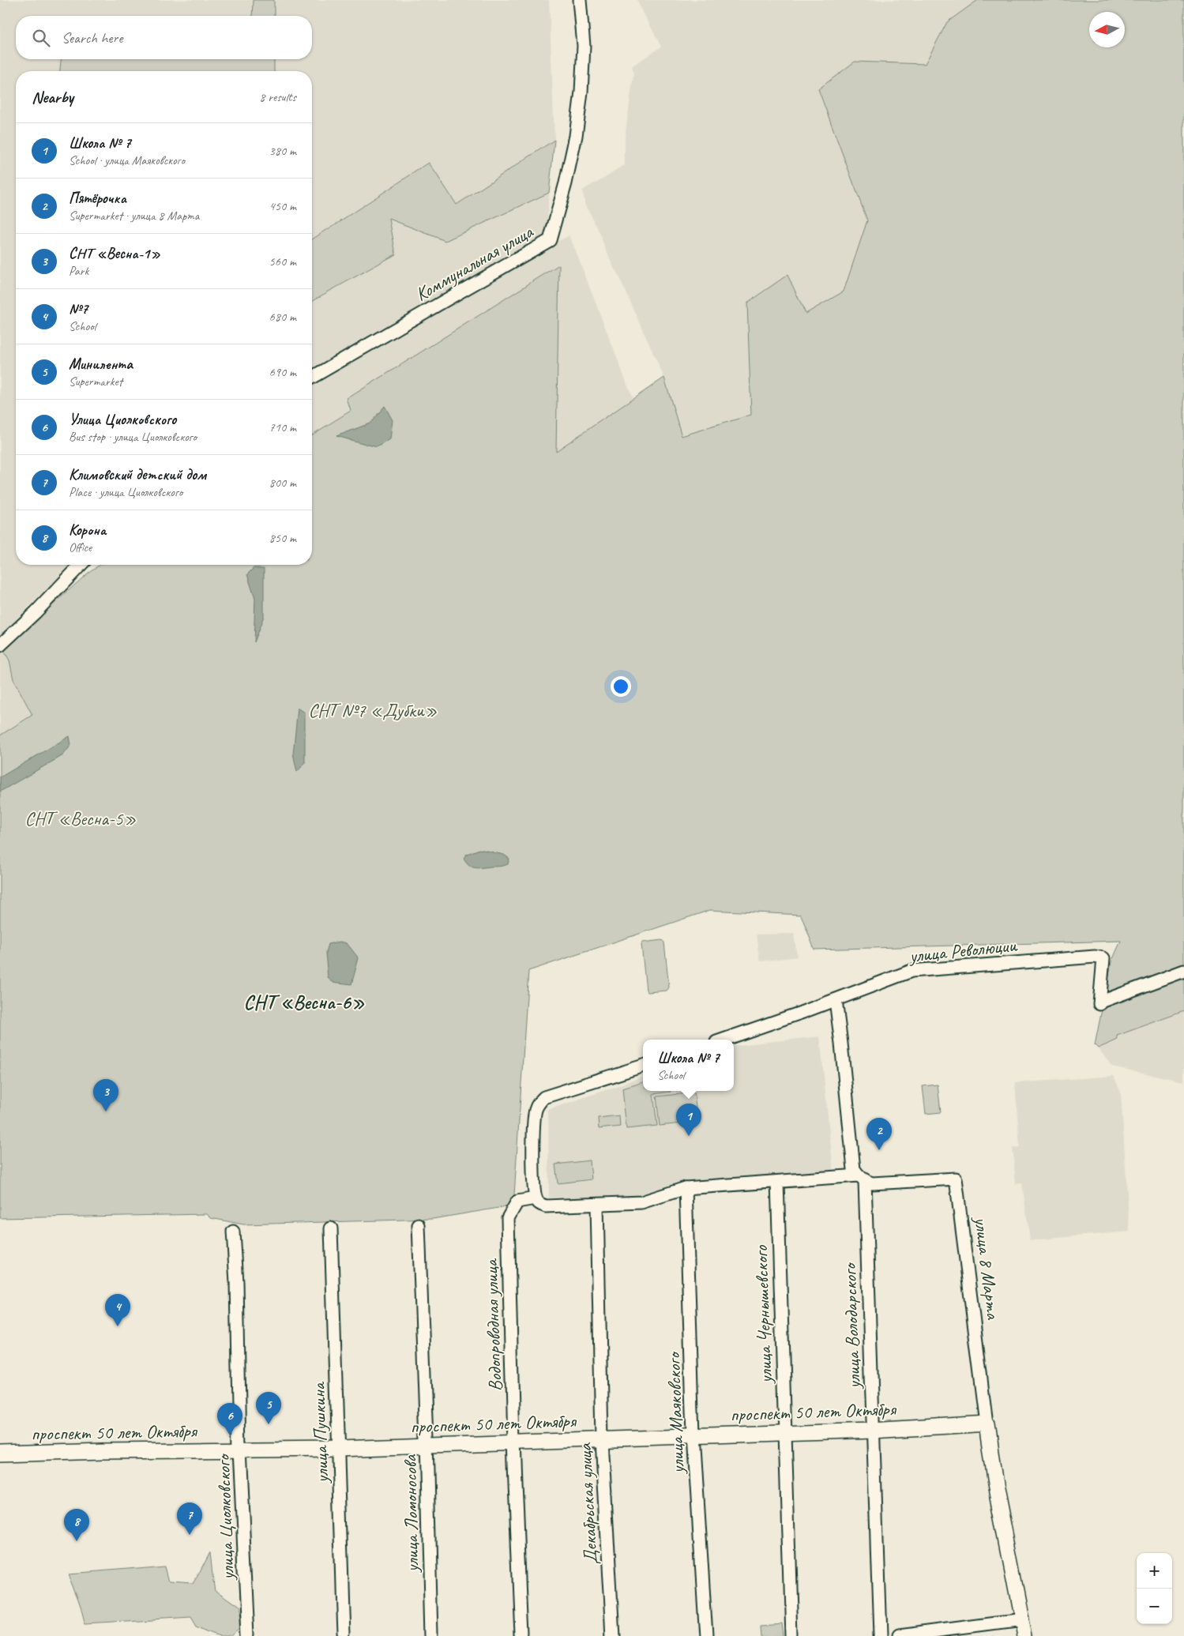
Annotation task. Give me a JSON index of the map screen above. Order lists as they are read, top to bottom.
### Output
{
  "streets": {
    "main road": ["улица 8 Марта", "проспект 50 лет Октября"],
    "street": [
      "Коммунальная улица",
      "улица Революции",
      "улица Чернышевского",
      "Водопроводная улица",
      "улица Володарского",
      "улица Маяковского",
      "улица Пушкина",
      "Декабрьская улица",
      "улица Ломоносова",
      "улица Циолковского"
    ]
  },
  "crossings": [
    ["улица 8 Марта", "улица Володарского"],
    ["улица 8 Марта", "проспект 50 лет Октября"],
    ["улица Чернышевского", "проспект 50 лет Октября"],
    ["Водопроводная улица", "проспект 50 лет Октября"],
    ["улица Володарского", "проспект 50 лет Октября"],
    ["проспект 50 лет Октября", "улица Маяковского"],
    ["проспект 50 лет Октября", "улица Пушкина"],
    ["проспект 50 лет Октября", "Декабрьская улица"],
    ["проспект 50 лет Октября", "улица Ломоносова"],
    ["проспект 50 лет Октября", "улица Циолковского"]
  ],
  "districts": ["СНТ «Весна-6»"],
  "parks": ["СНТ №7 «Дубки»", "СНТ «Весна-5»"],
  "north": "left",
  "page": {
    "search": "Search here",
    "heading": ["Nearby", "8 results"],
    "list": [
      {
        "mark": "1",
        "name": "Школа № 7",
        "note": "School · улица Маяковского",
        "value": "380 m"
      },
      {
        "mark": "2",
        "name": "Пятёрочка",
        "note": "Supermarket · улица 8 Марта",
        "value": "450 m"
      },
      {
        "mark": "3",
        "name": "СНТ «Весна-1»",
        "note": "Park",
        "value": "560 m"
      },
      {
        "mark": "4",
        "name": "№7",
        "note": "School",
        "value": "680 m"
      },
      {
        "mark": "5",
        "name": "Минилента",
        "note": "Supermarket",
        "value": "690 m"
      },
      {
        "mark": "6",
        "name": "Улица Циолковского",
        "note": "Bus stop · улица Циолковского",
        "value": "710 m"
      },
      {
        "mark": "7",
        "name": "Климовский детский дом",
        "note": "Place · улица Циолковского",
        "value": "800 m"
      },
      {
        "mark": "8",
        "name": "Корона",
        "note": "Office",
        "value": "850 m"
      }
    ],
    "popup": ["Школа № 7", "School"],
    "pins": [
      "3",
      "1",
      "2",
      "4",
      "5",
      "6",
      "7",
      "8"
    ],
    "map_buttons": ["+", "−"]
  }
}
